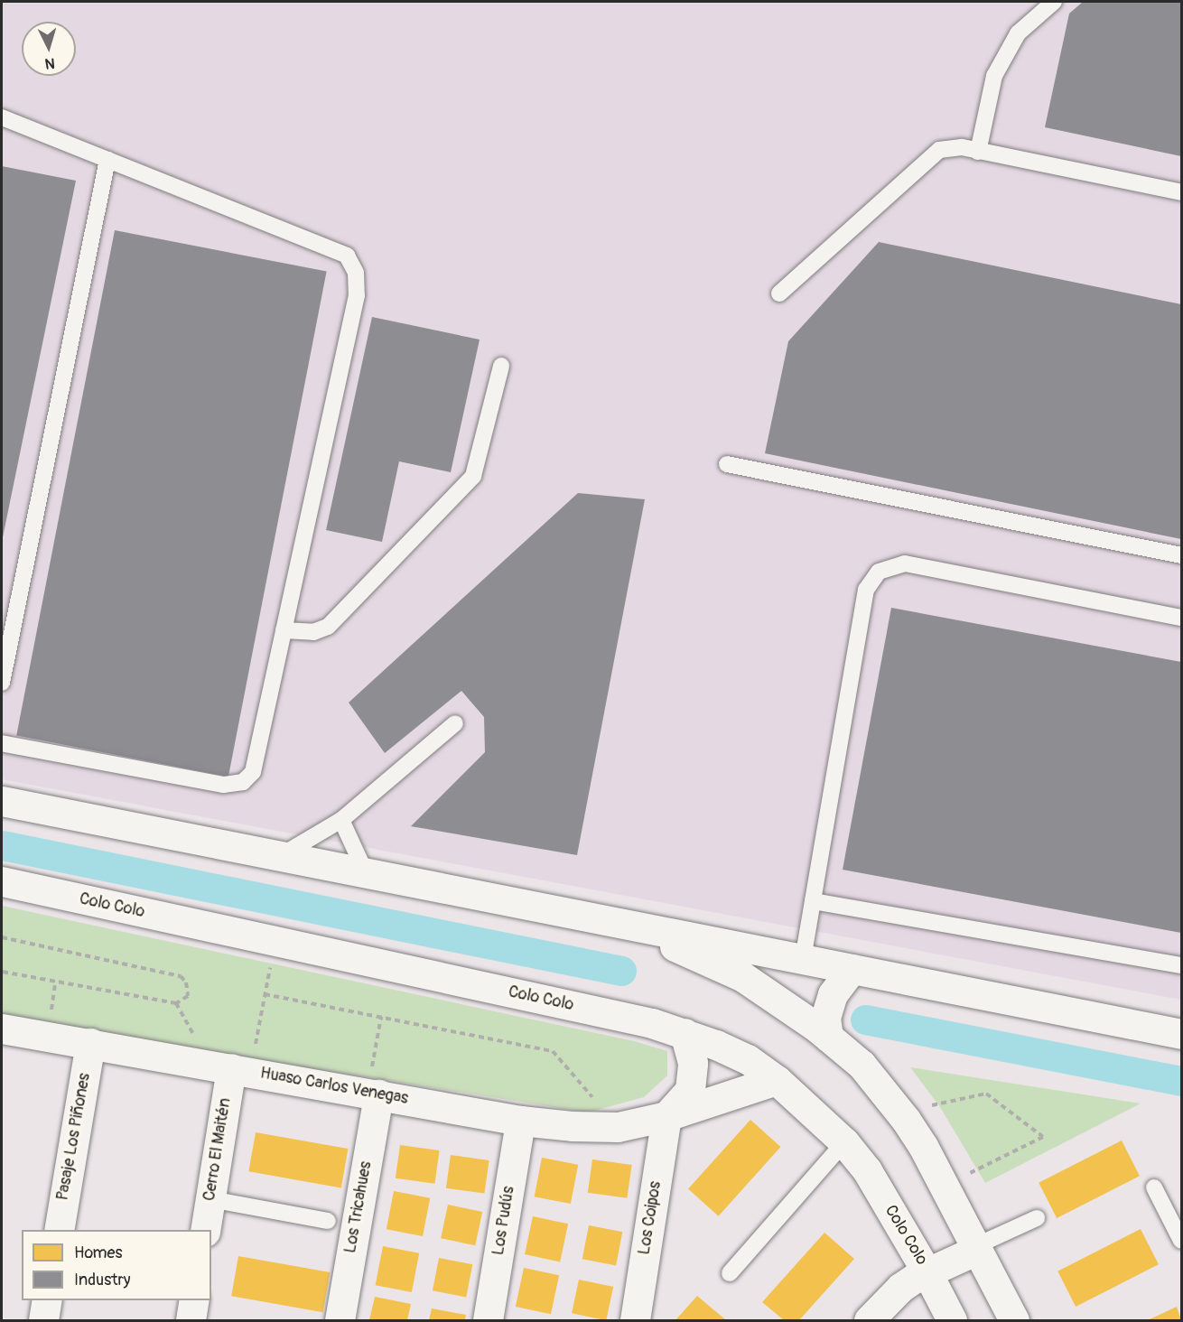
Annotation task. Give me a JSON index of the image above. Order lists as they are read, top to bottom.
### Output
{
  "streets": {
    "street": [
      "Colo Colo",
      "Huaso Carlos Venegas",
      "Pasaje Los Piñones",
      "Cerro El Maitén",
      "Los Tricahues",
      "Los Coipos",
      "Los Pudús"
    ]
  },
  "crossings": [
    ["Colo Colo", "Huaso Carlos Venegas"],
    ["Huaso Carlos Venegas", "Pasaje Los Piñones"],
    ["Huaso Carlos Venegas", "Cerro El Maitén"],
    ["Huaso Carlos Venegas", "Los Tricahues"],
    ["Huaso Carlos Venegas", "Los Coipos"],
    ["Huaso Carlos Venegas", "Los Pudús"]
  ],
  "legend": ["Homes", "Industry"],
  "north": "bottom"
}
